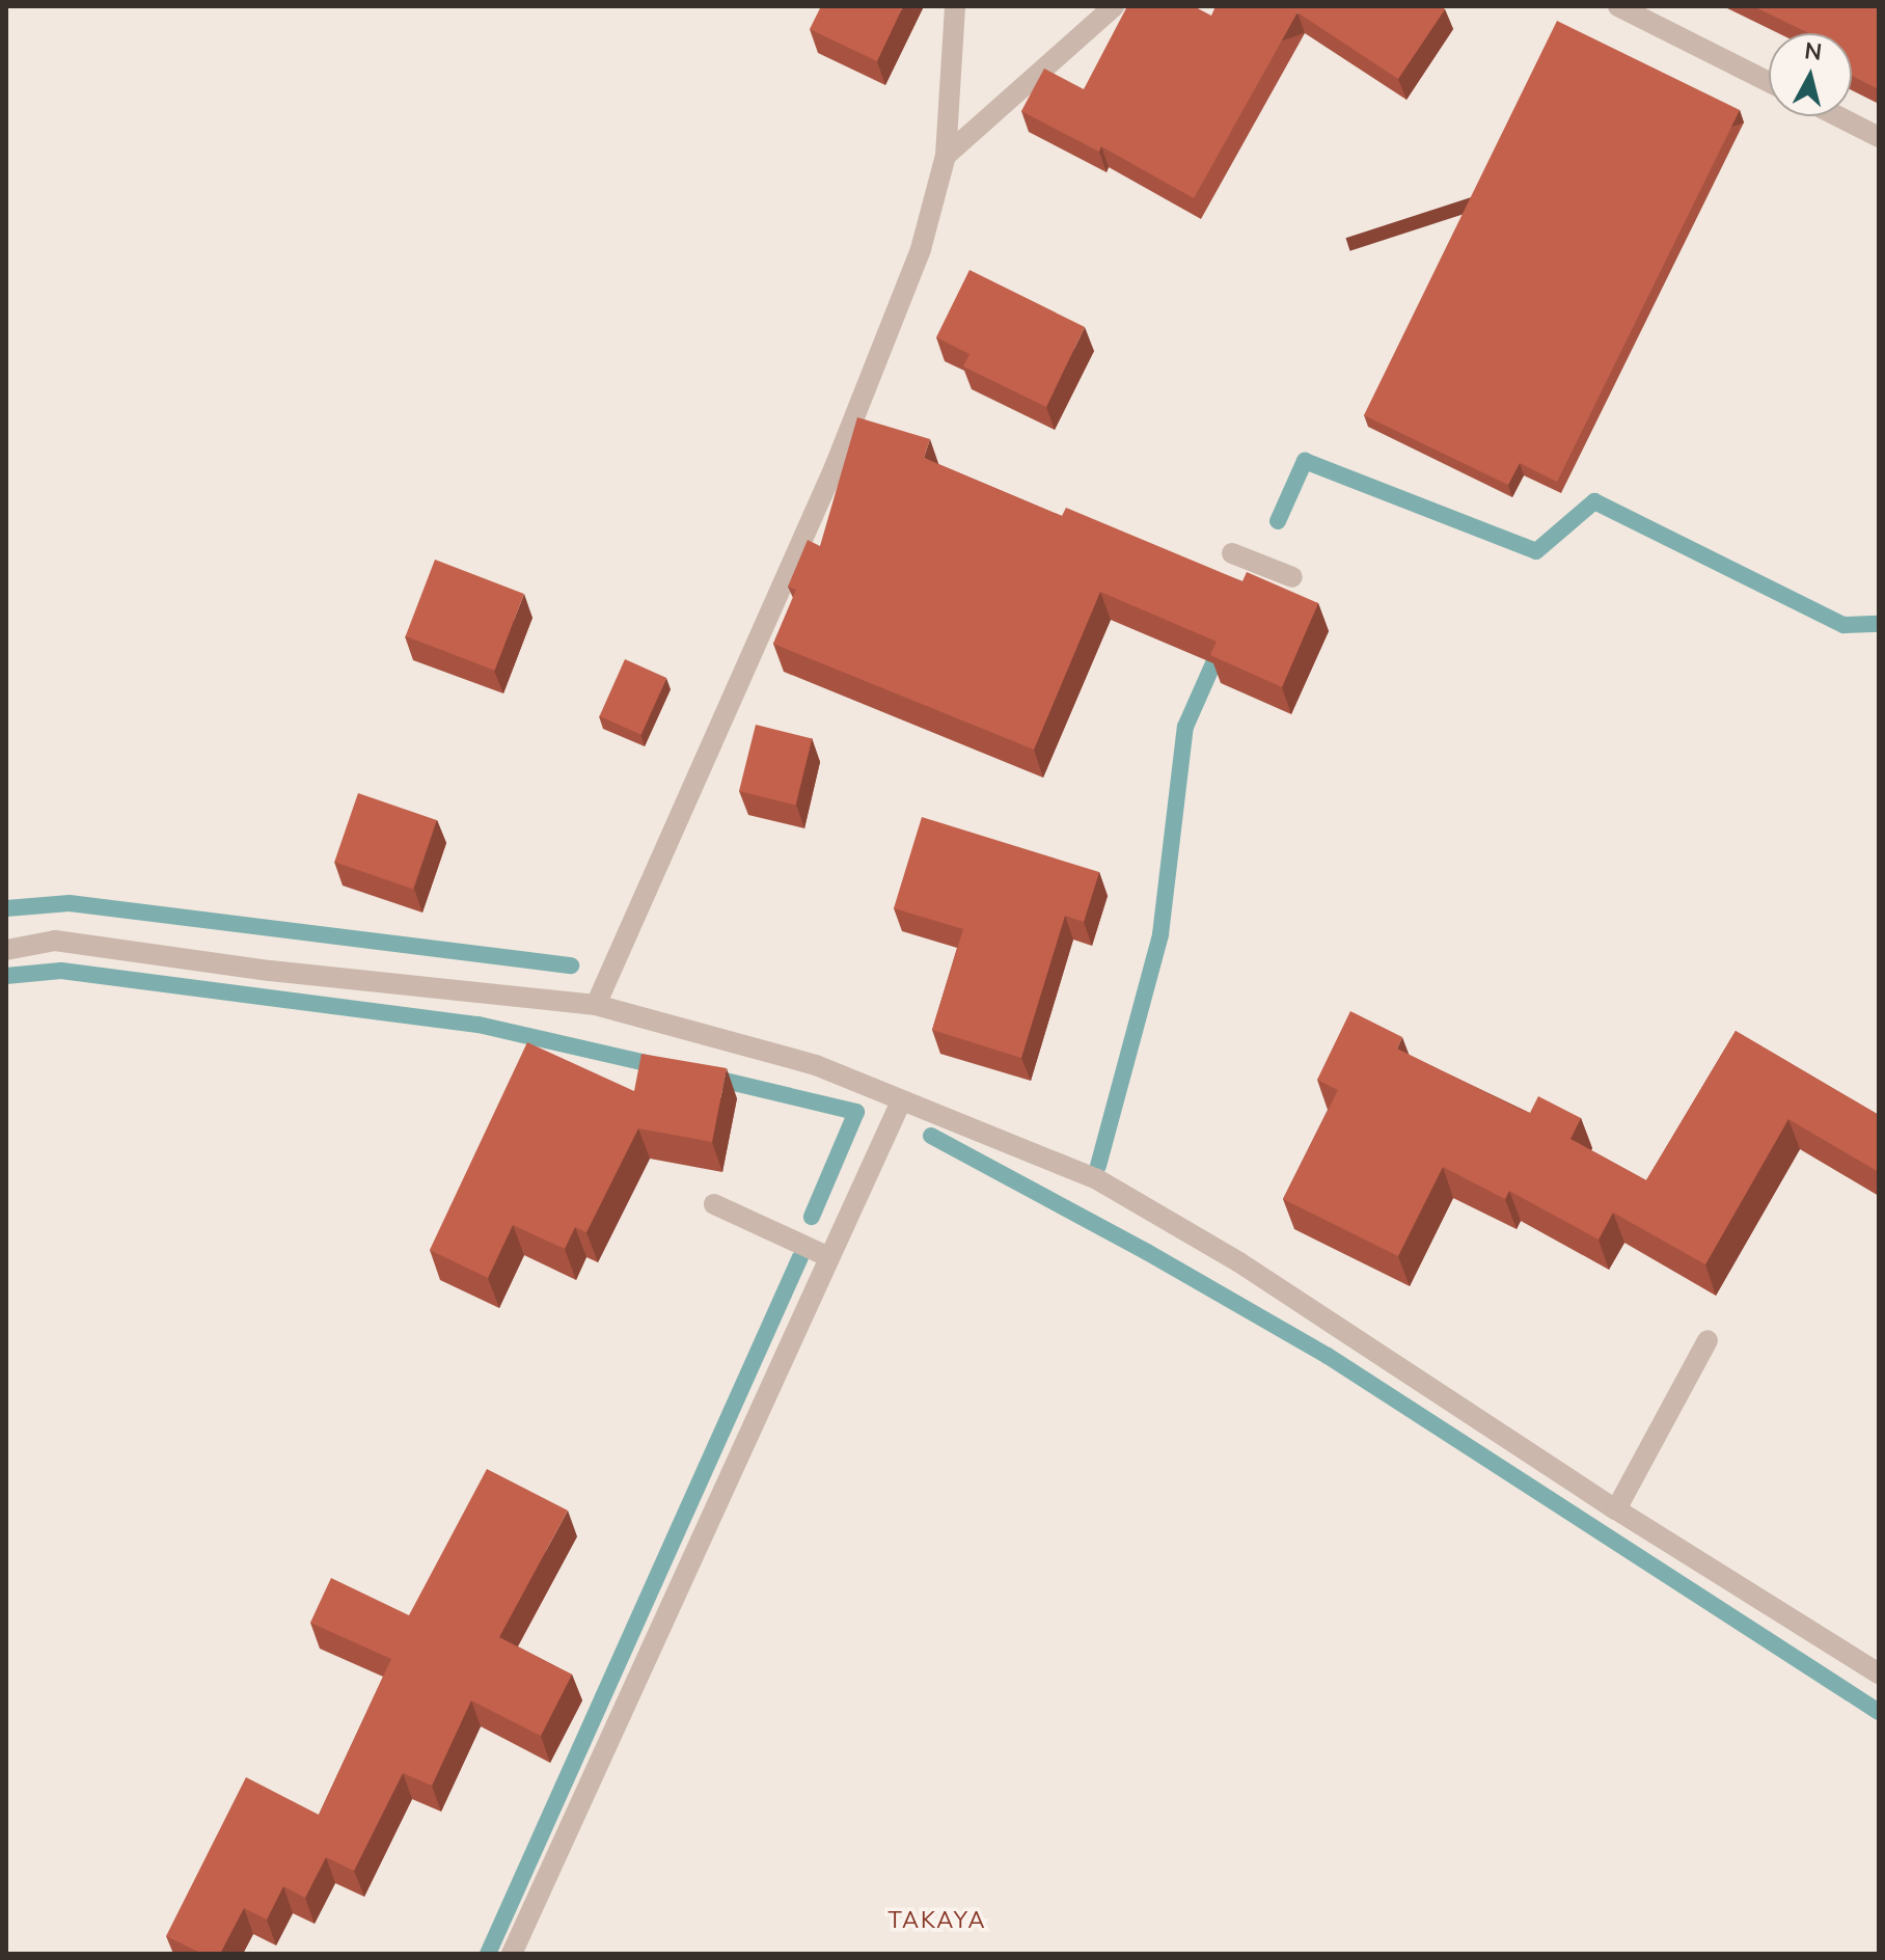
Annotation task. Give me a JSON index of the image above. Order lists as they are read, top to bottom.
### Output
{
  "districts": ["TAKAYA"],
  "north": "top"
}
